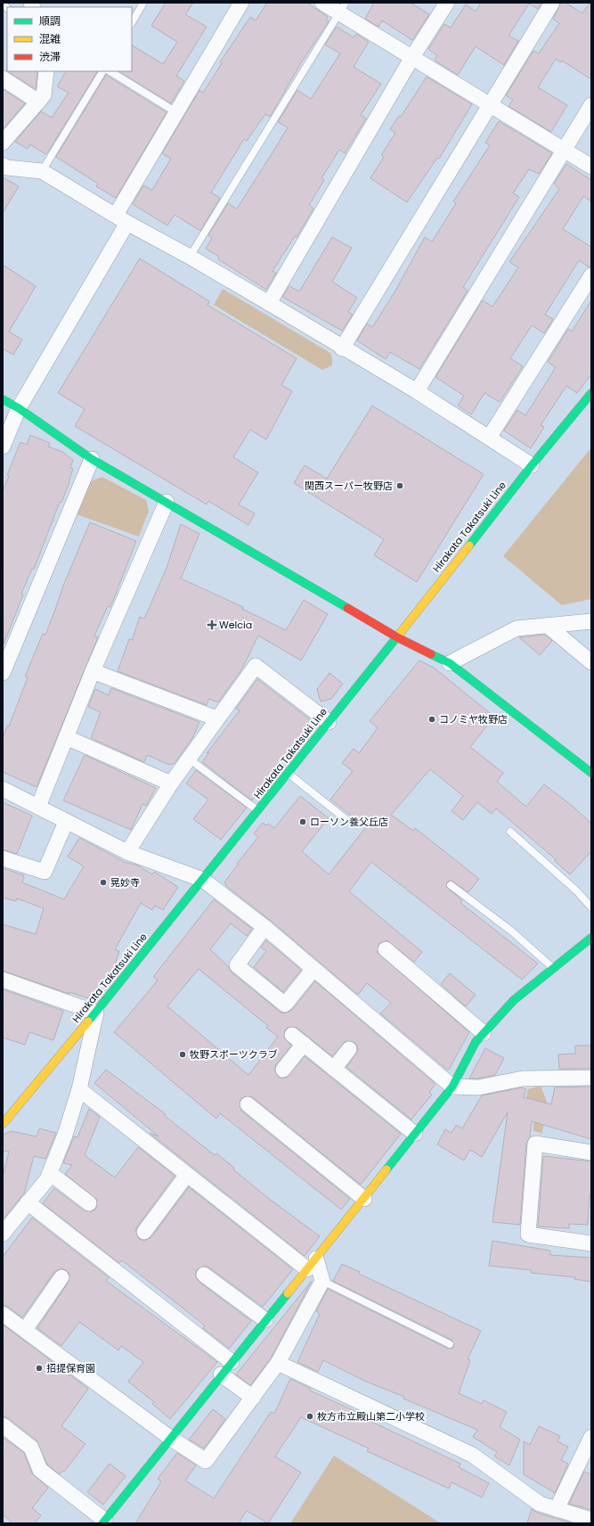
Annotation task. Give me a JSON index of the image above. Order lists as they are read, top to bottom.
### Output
{
  "streets": {
    "street": ["Hirakata Takatsuki Line"]
  },
  "places": {
    "other": [
      "関西スーパー牧野店",
      "コノミヤ牧野店",
      "ローソン養父丘店",
      "晃妙寺",
      "牧野スポーツクラブ",
      "招提保育園",
      "枚方市立殿山第二小学校"
    ],
    "health": ["Welcia"]
  },
  "legend": ["順調", "混雑", "渋滞"]
}
